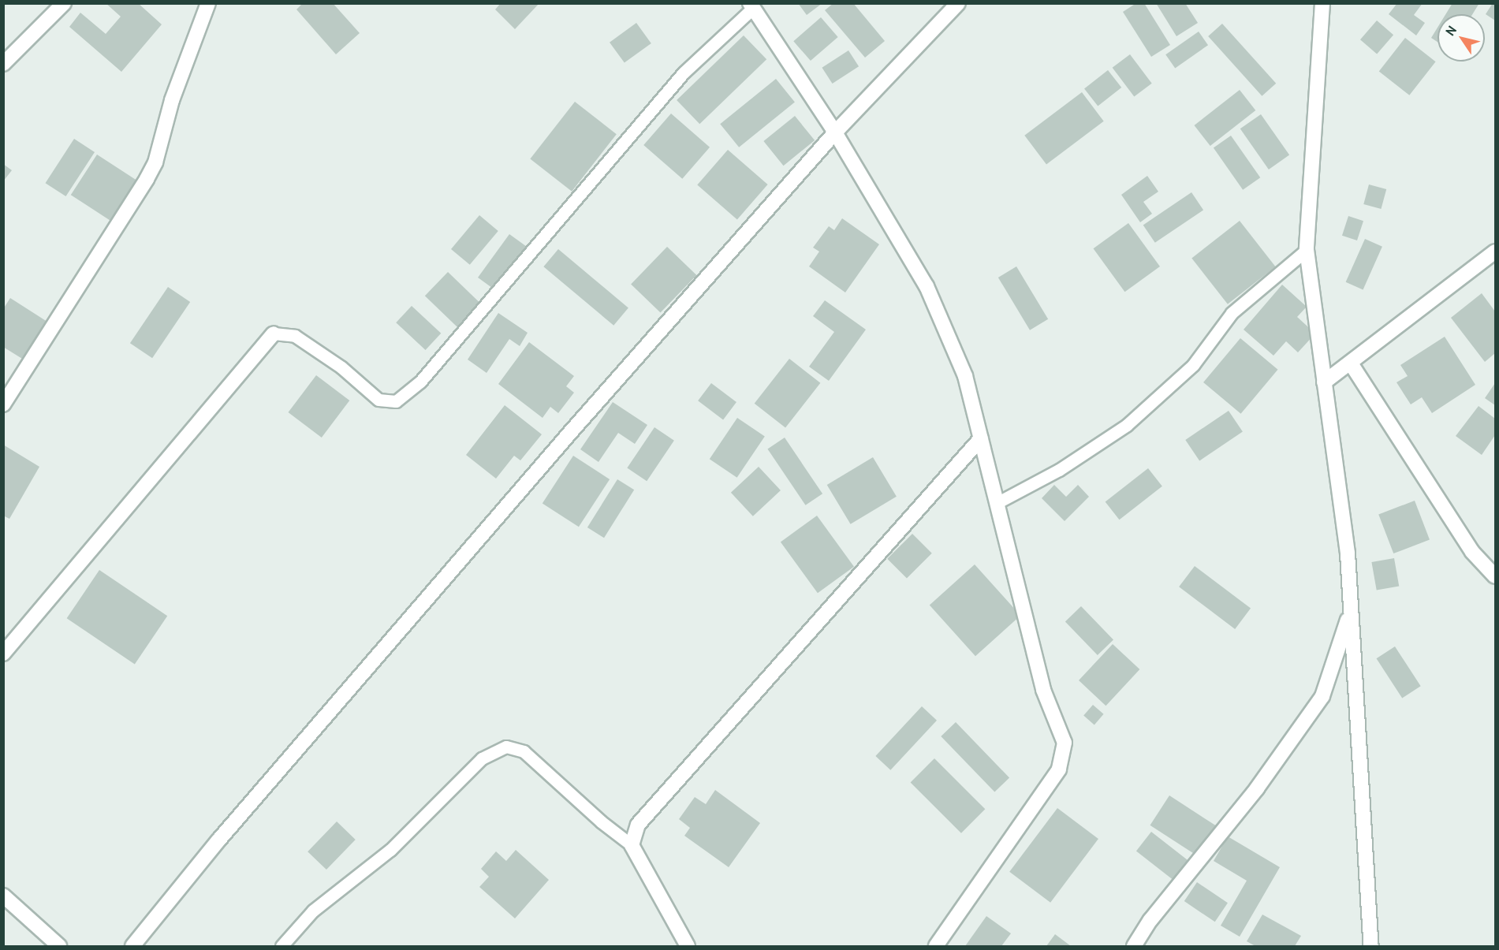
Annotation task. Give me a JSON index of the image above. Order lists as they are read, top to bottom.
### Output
{
  "north": "top left"
}
